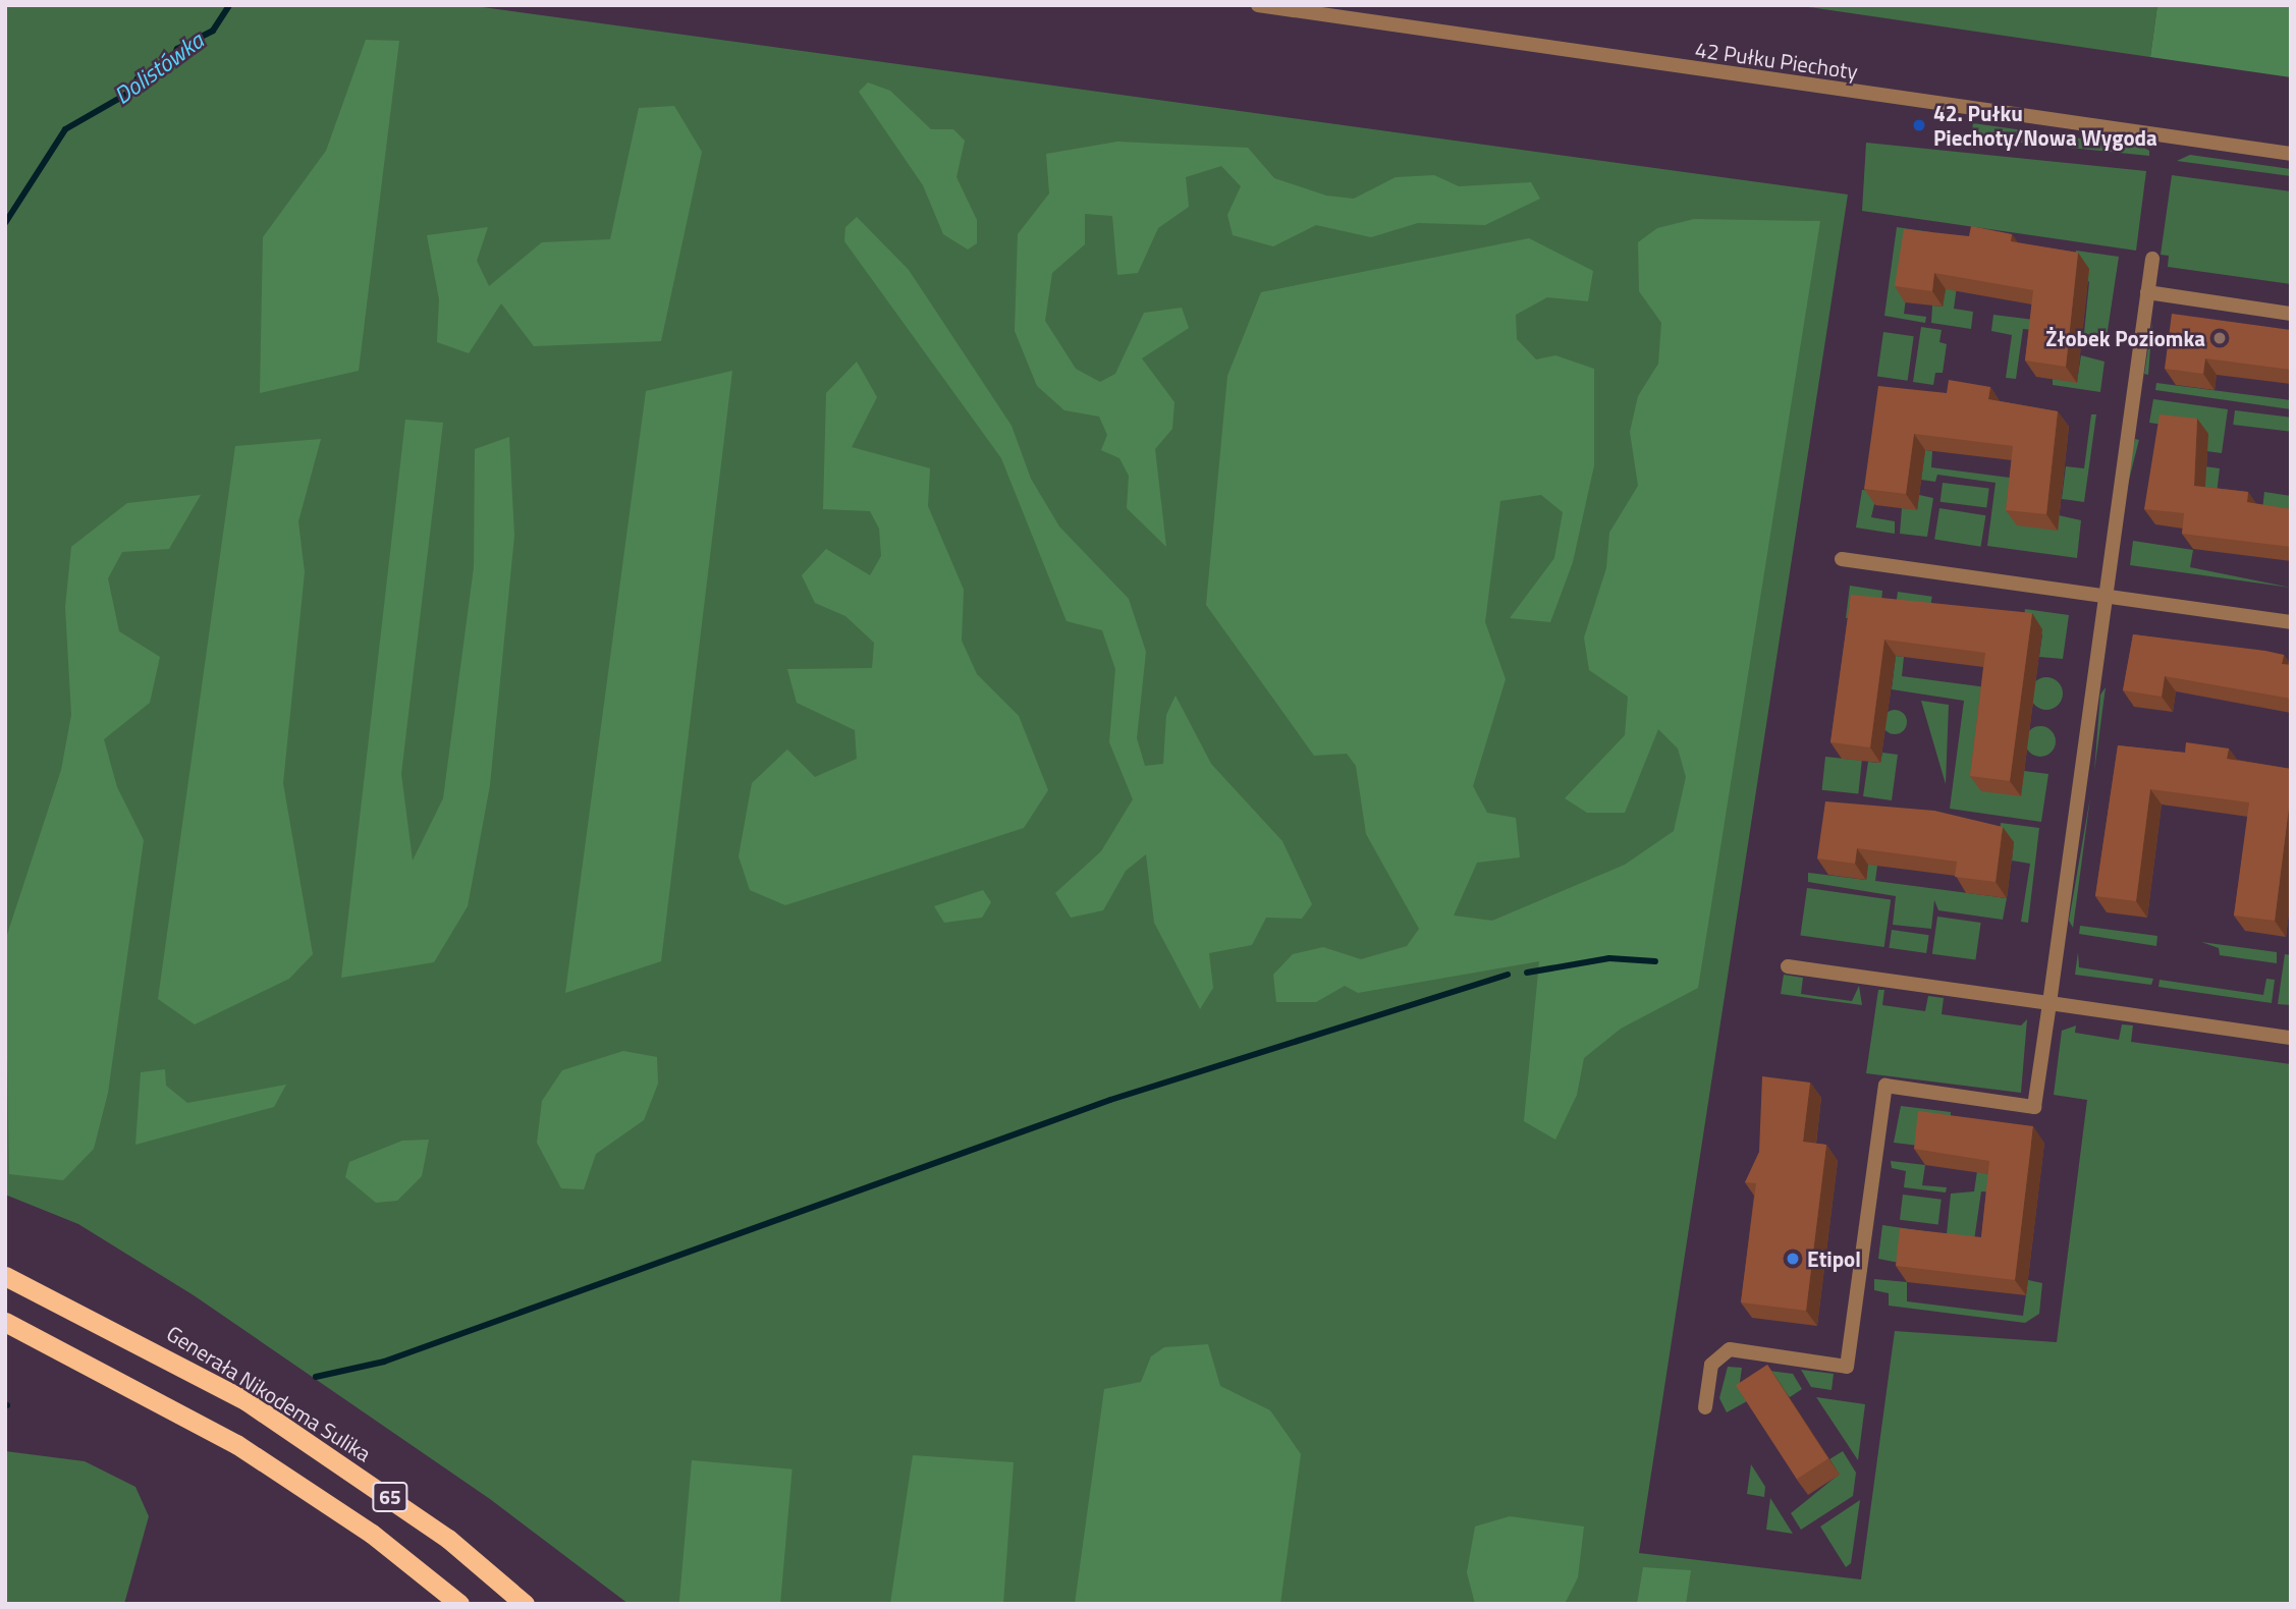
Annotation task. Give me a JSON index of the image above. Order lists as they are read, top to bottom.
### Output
{
  "streets": {
    "highway": ["Generała Nikodema Sulika", "65"],
    "street": ["42 Pułku Piechoty"]
  },
  "water": ["Dolistówka"],
  "places": ["42. Pułku Piechoty/Nowa Wygoda", "Żłobek Poziomka", "Etipol"]
}
